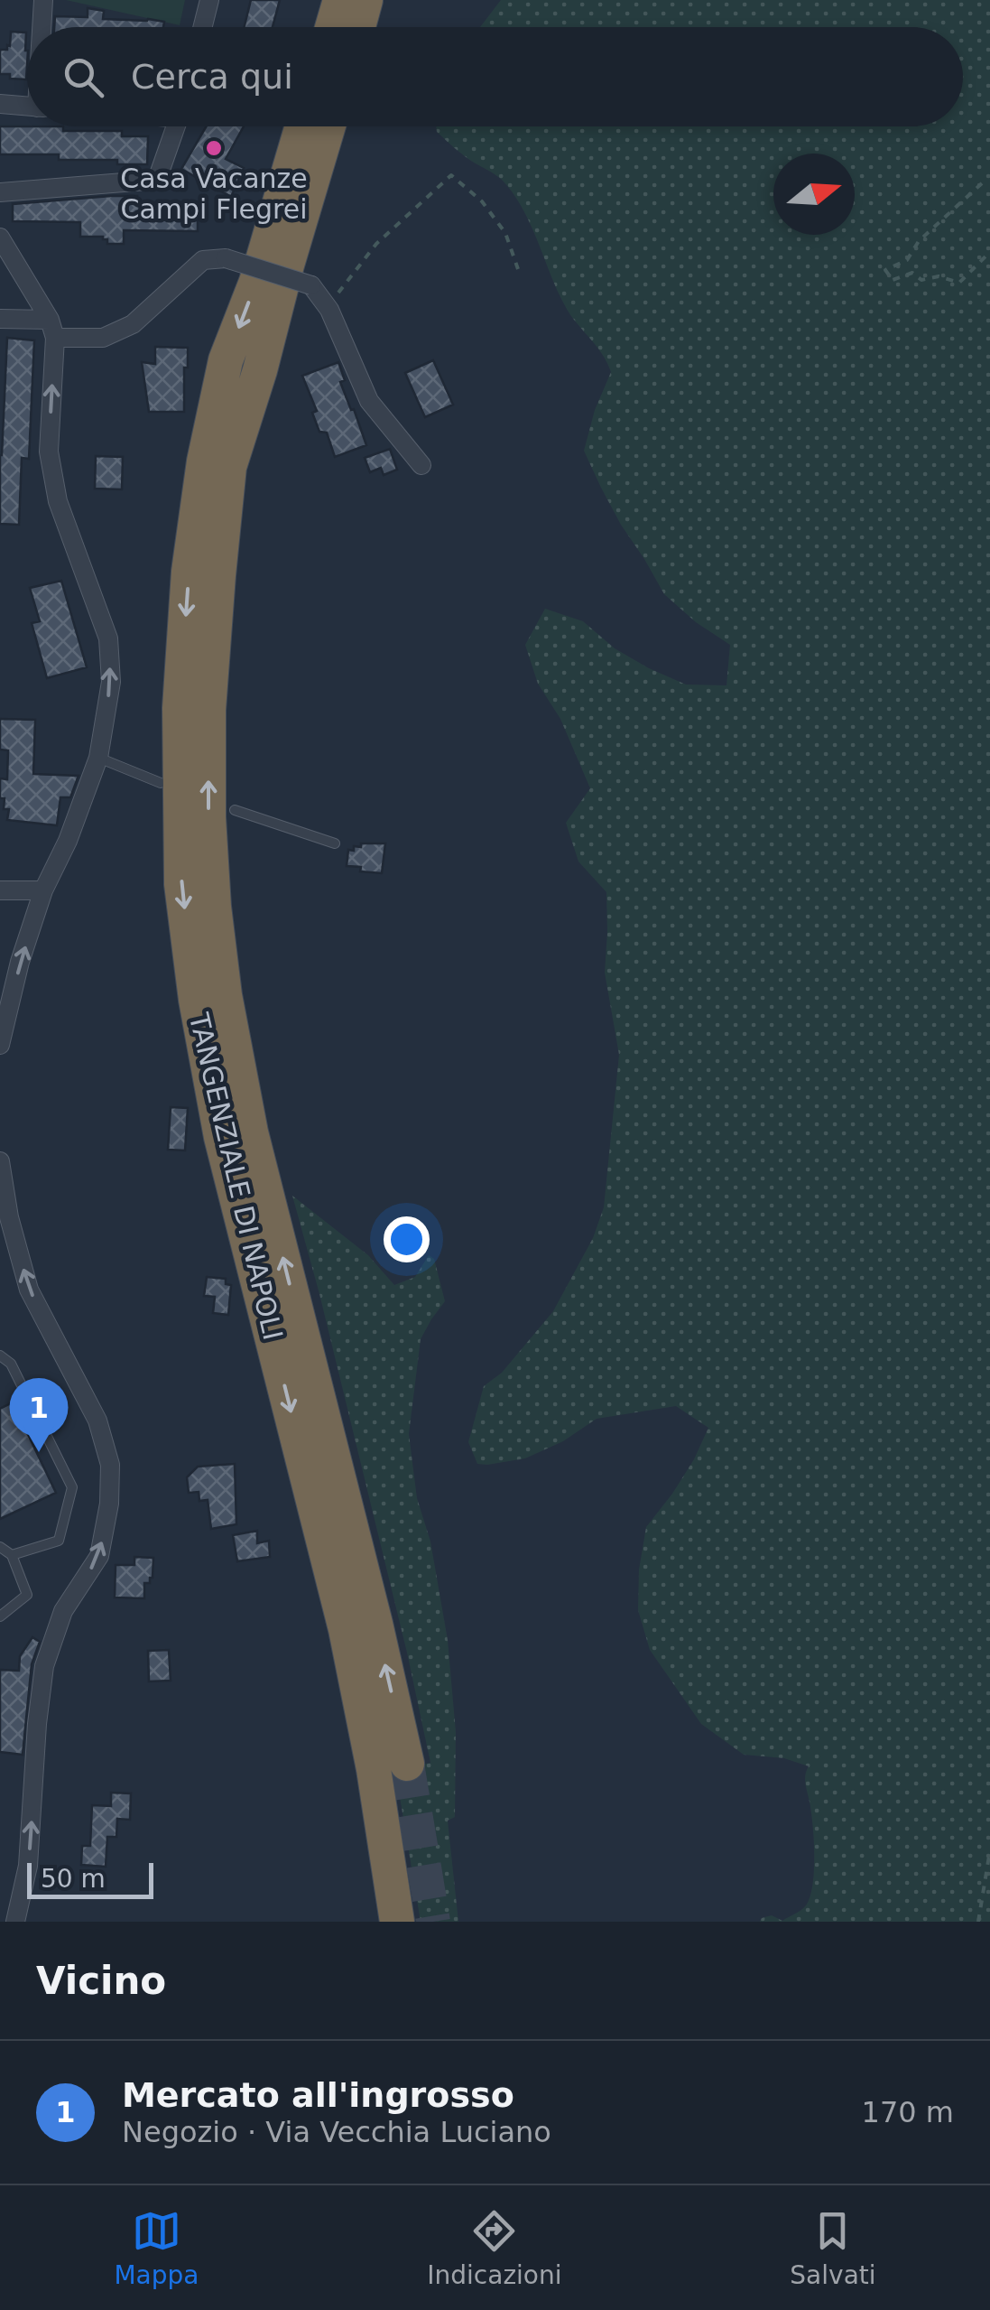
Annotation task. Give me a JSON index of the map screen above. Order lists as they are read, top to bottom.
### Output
{
  "streets": {
    "highway": ["TANGENZIALE DI NAPOLI"]
  },
  "places": ["Casa Vacanze Campi Flegrei"],
  "scale_bar": "50 m",
  "north": "right",
  "page": {
    "search": "Cerca qui",
    "pins": "1",
    "scale": "50 m",
    "heading": "Vicino",
    "list": [
      {
        "mark": "1",
        "name": "Mercato all'ingrosso",
        "note": "Negozio · Via Vecchia Luciano",
        "value": "170 m"
      }
    ],
    "nav": ["Mappa", "Indicazioni", "Salvati"]
  }
}
